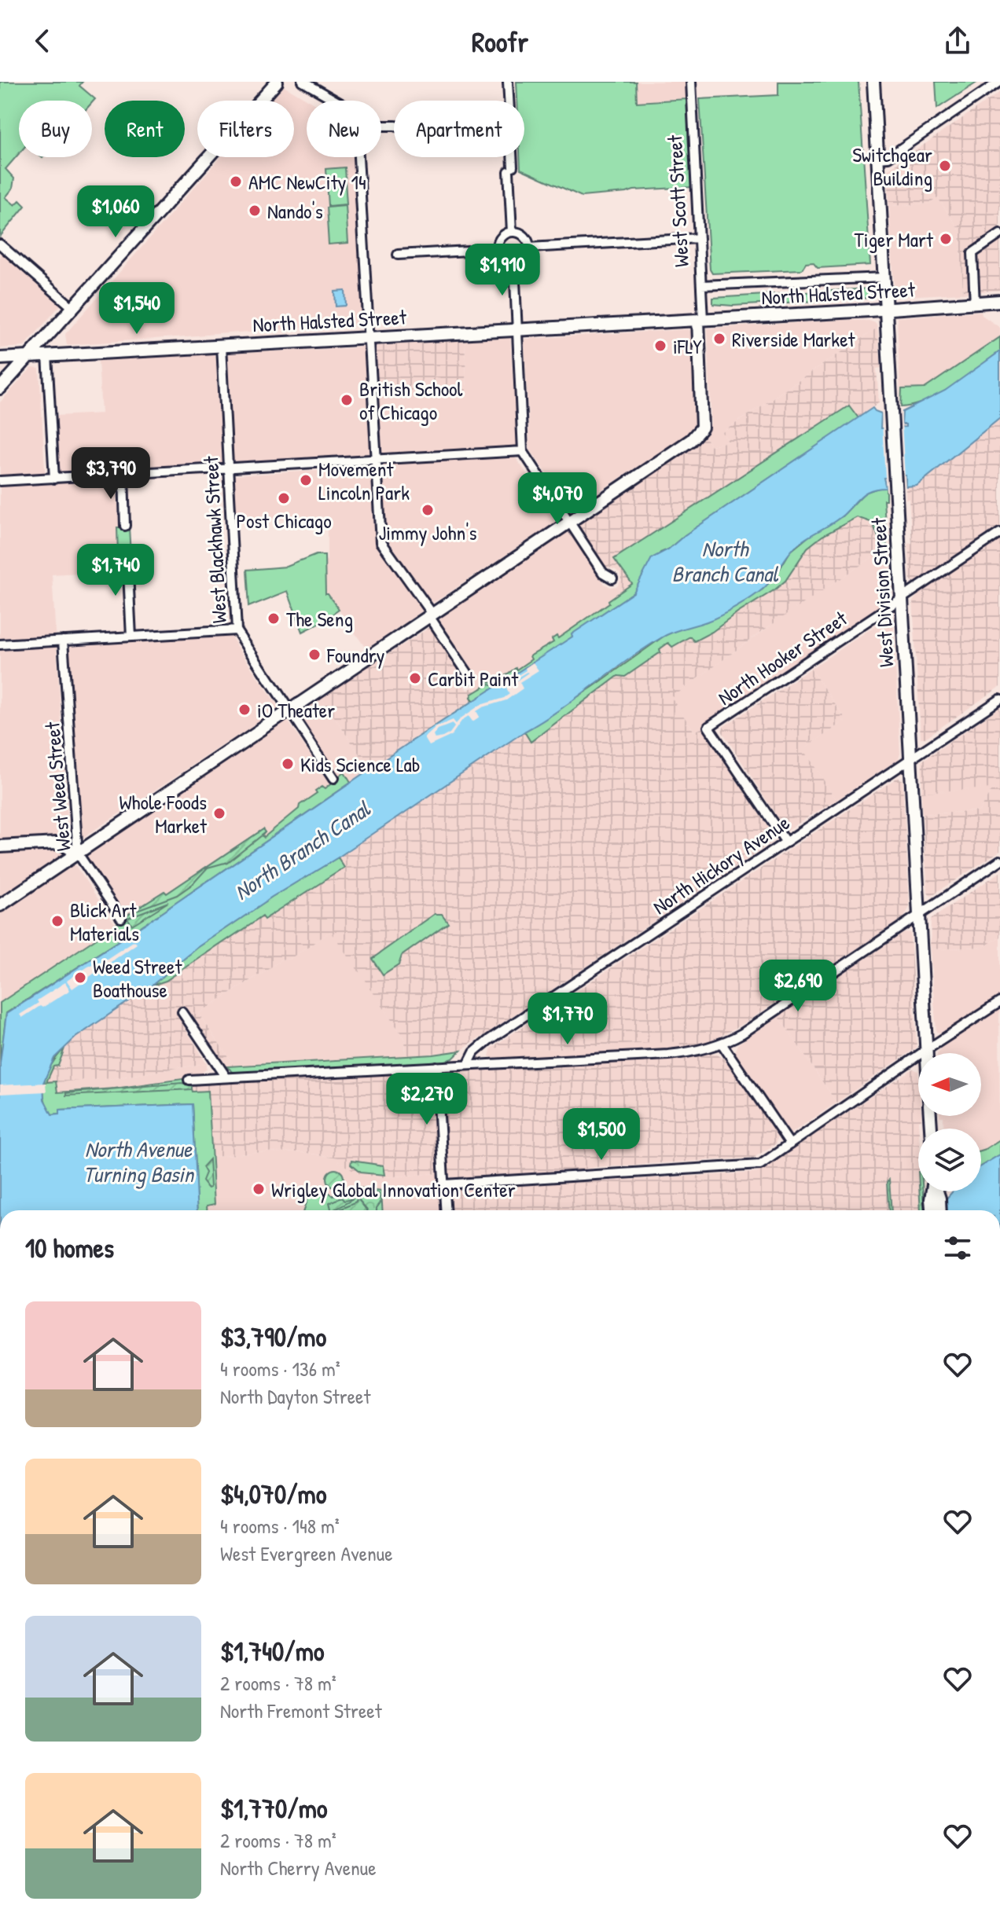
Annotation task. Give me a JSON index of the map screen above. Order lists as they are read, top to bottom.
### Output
{
  "streets": {
    "main road": ["West Scott Street", "North Halsted Street", "West Division Street"],
    "street": [
      "West Blackhawk Street",
      "North Hooker Street",
      "West Weed Street",
      "North Hickory Avenue"
    ]
  },
  "crossings": [
    ["West Scott Street", "North Halsted Street"],
    ["North Halsted Street", "West Blackhawk Street"],
    ["North Halsted Street", "West Division Street"],
    ["West Division Street", "North Hooker Street"],
    ["West Division Street", "North Hickory Avenue"],
    ["North Hooker Street", "North Hickory Avenue"]
  ],
  "water": ["North Branch Canal", "North Avenue Turning Basin"],
  "places": [
    "Switchgear Building",
    "AMC NewCity 14",
    "Nando's",
    "Tiger Mart",
    "Riverside Market",
    "iFLY",
    "British School of Chicago",
    "Movement Lincoln Park",
    "Post Chicago",
    "Jimmy John's",
    "The Seng",
    "Foundry",
    "Carbit Paint",
    "iO Theater",
    "Kids Science Lab",
    "Whole Foods Market",
    "Blick Art Materials",
    "Weed Street Boathouse",
    "Wrigley Global Innovation Center"
  ],
  "north": "left",
  "page": {
    "header": "Roofr",
    "chip": [
      "Buy",
      "Rent",
      "Filters",
      "New",
      "Apartment"
    ],
    "price": [
      "$1,060",
      "$1,910",
      "$1,540",
      "$3,790",
      "$4,070",
      "$1,740",
      "$2,690",
      "$1,770",
      "$2,270",
      "$1,500"
    ],
    "heading": "10 homes",
    "list": [
      {
        "name": "$3,790/mo",
        "note": "4 rooms · 136 m² · North Dayton Street"
      },
      {
        "name": "$4,070/mo",
        "note": "4 rooms · 148 m² · West Evergreen Avenue"
      },
      {
        "name": "$1,740/mo",
        "note": "2 rooms · 78 m² · North Fremont Street"
      },
      {
        "name": "$1,770/mo",
        "note": "2 rooms · 78 m² · North Cherry Avenue"
      }
    ]
  }
}
